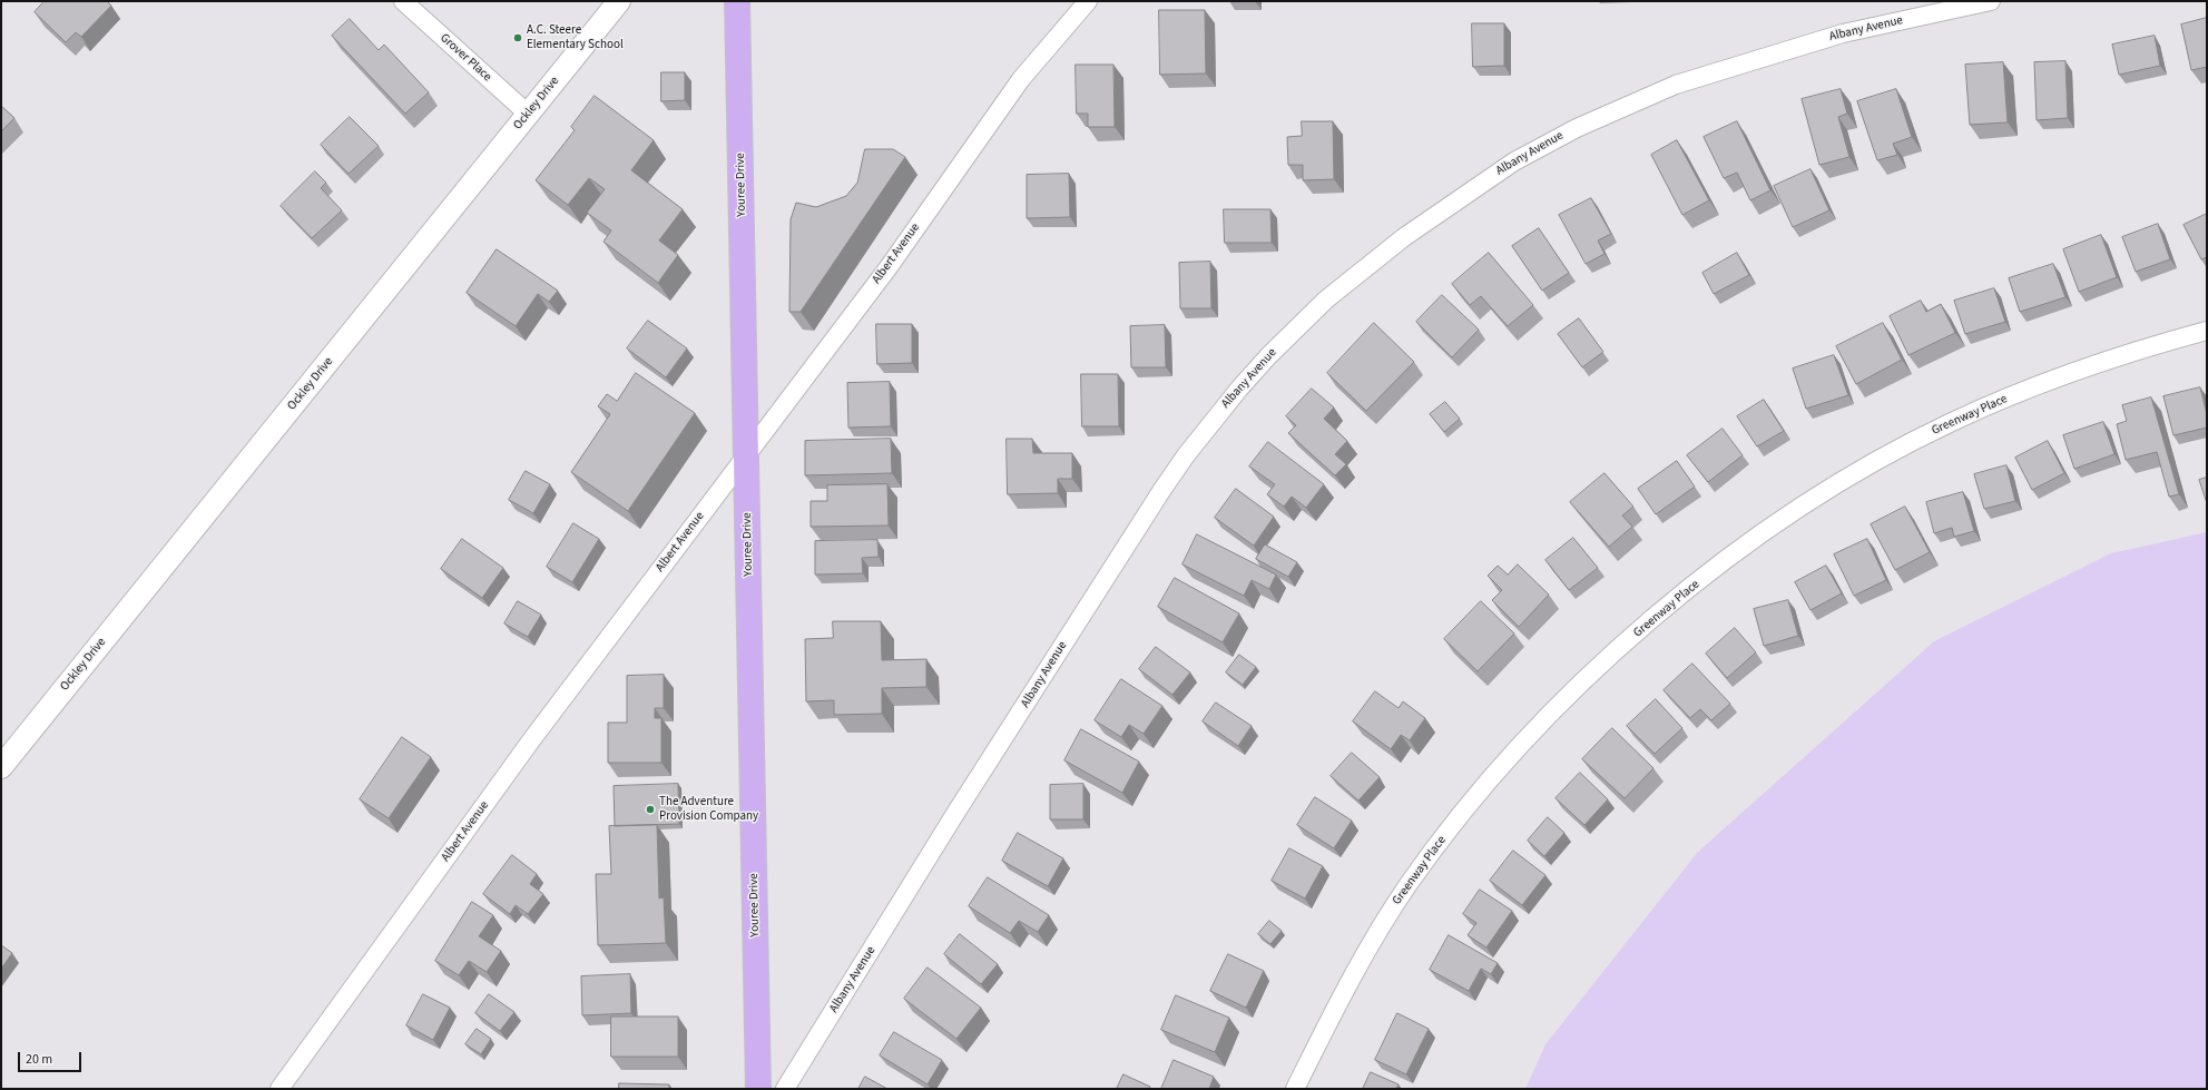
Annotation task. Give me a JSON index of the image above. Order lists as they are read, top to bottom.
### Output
{
  "streets": {
    "main road": ["Youree Drive"],
    "street": [
      "Albany Avenue",
      "Grover Place",
      "Ockley Drive",
      "Albert Avenue",
      "Greenway Place"
    ]
  },
  "crossings": [
    ["Grover Place", "Ockley Drive"],
    ["Youree Drive", "Albert Avenue"]
  ],
  "places": ["A.C. Steere Elementary School", "The Adventure Provision Company"],
  "scale_bar": "20 m"
}
